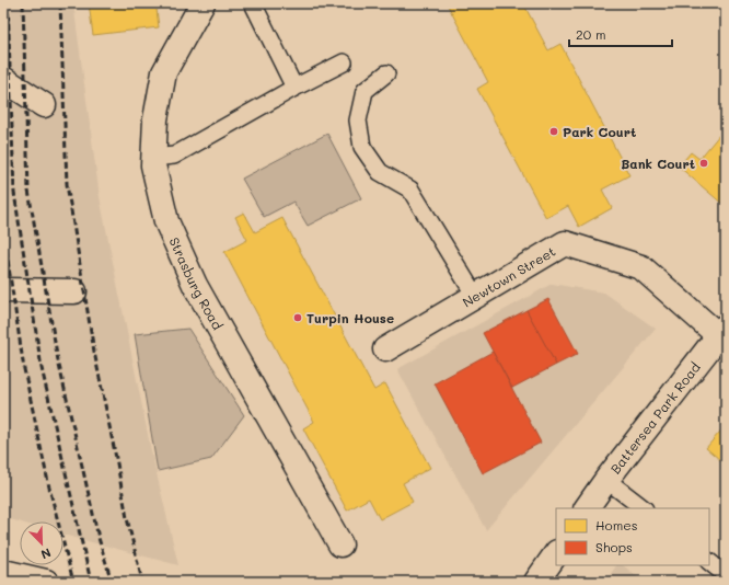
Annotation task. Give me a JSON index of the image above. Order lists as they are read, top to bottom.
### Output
{
  "streets": {
    "main road": ["Newtown Street", "Strasburg Road", "Battersea Park Road"]
  },
  "crossings": [
    ["Newtown Street", "Battersea Park Road"]
  ],
  "places": ["Park Court", "Bank Court", "Turpin House"],
  "legend": ["Homes", "Shops"],
  "scale_bar": "20 m",
  "north": "bottom right"
}
